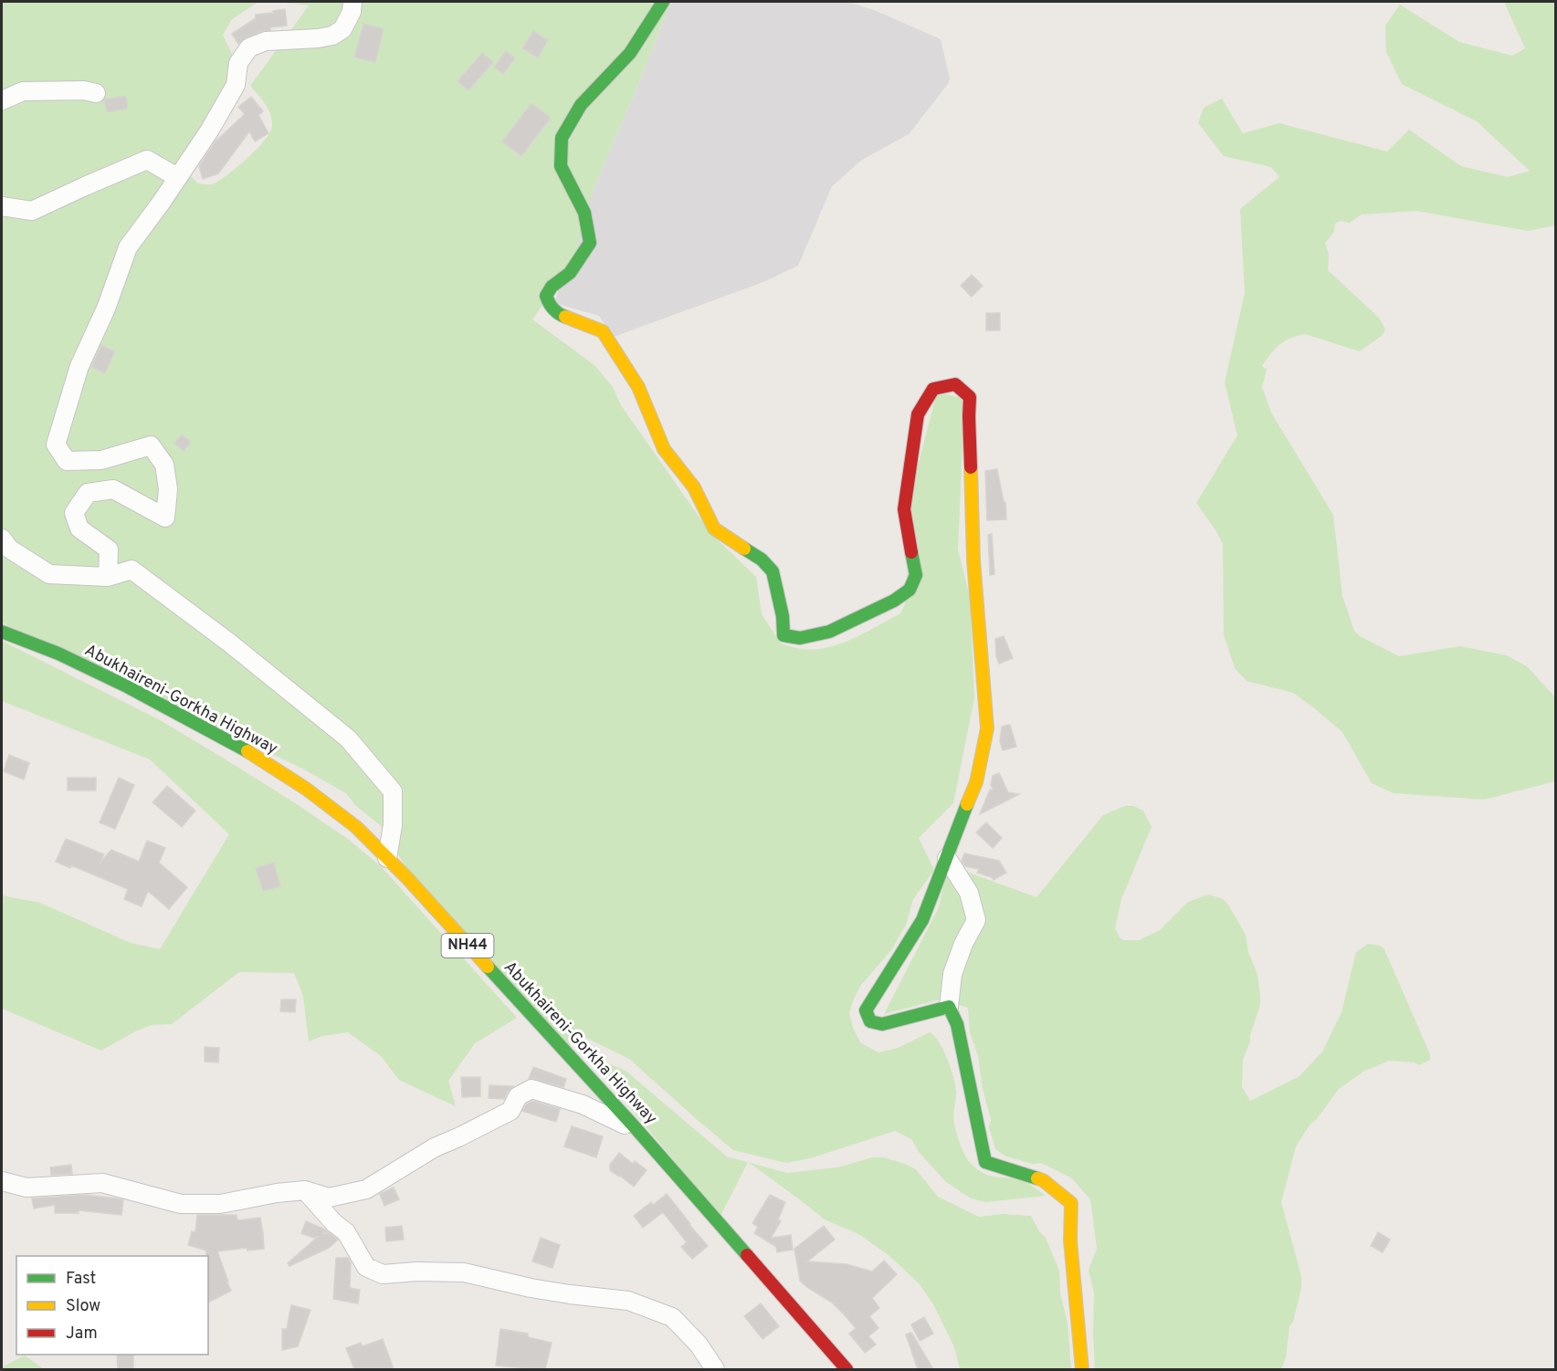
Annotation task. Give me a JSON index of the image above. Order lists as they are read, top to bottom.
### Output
{
  "streets": {
    "street": ["Abukhaireni-Gorkha Highway", "NH44"]
  },
  "legend": ["Fast", "Slow", "Jam"]
}
